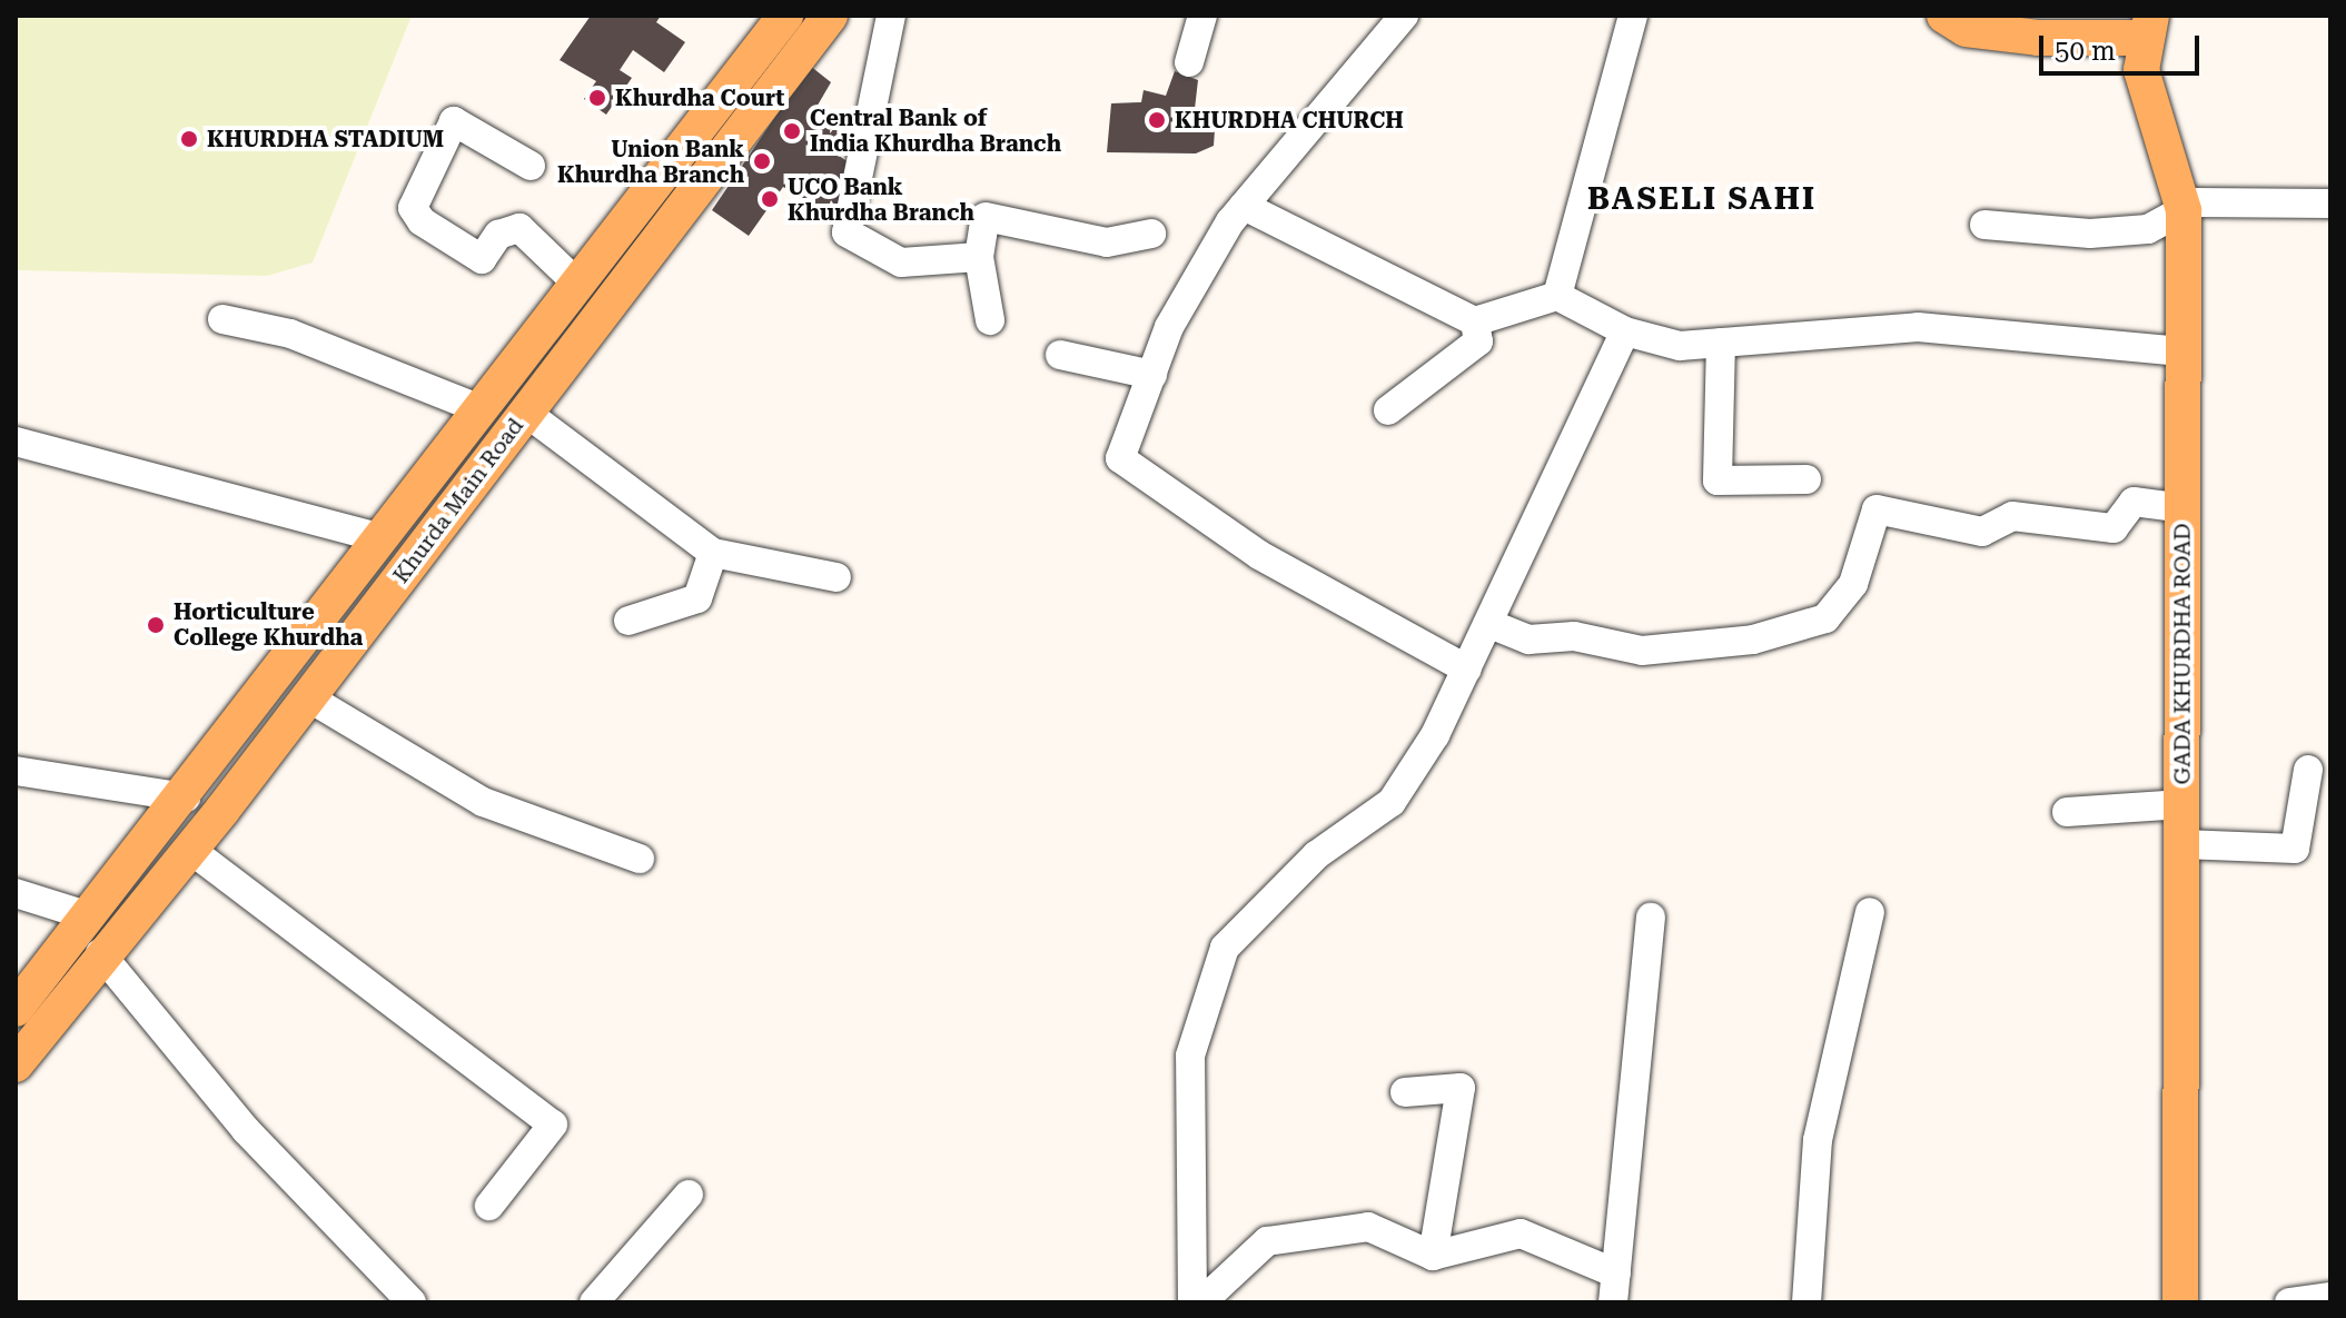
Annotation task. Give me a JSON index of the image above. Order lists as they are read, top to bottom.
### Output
{
  "streets": {
    "main road": ["Khurda Main Road", "GADA KHURDHA ROAD"]
  },
  "districts": ["BASELI SAHI"],
  "places": [
    "Khurdha Court",
    "KHURDHA CHURCH",
    "Central Bank of India Khurdha Branch",
    "KHURDHA STADIUM",
    "Union Bank Khurdha Branch",
    "UCO Bank Khurdha Branch",
    "Horticulture College Khurdha"
  ],
  "scale_bar": "50 m"
}
